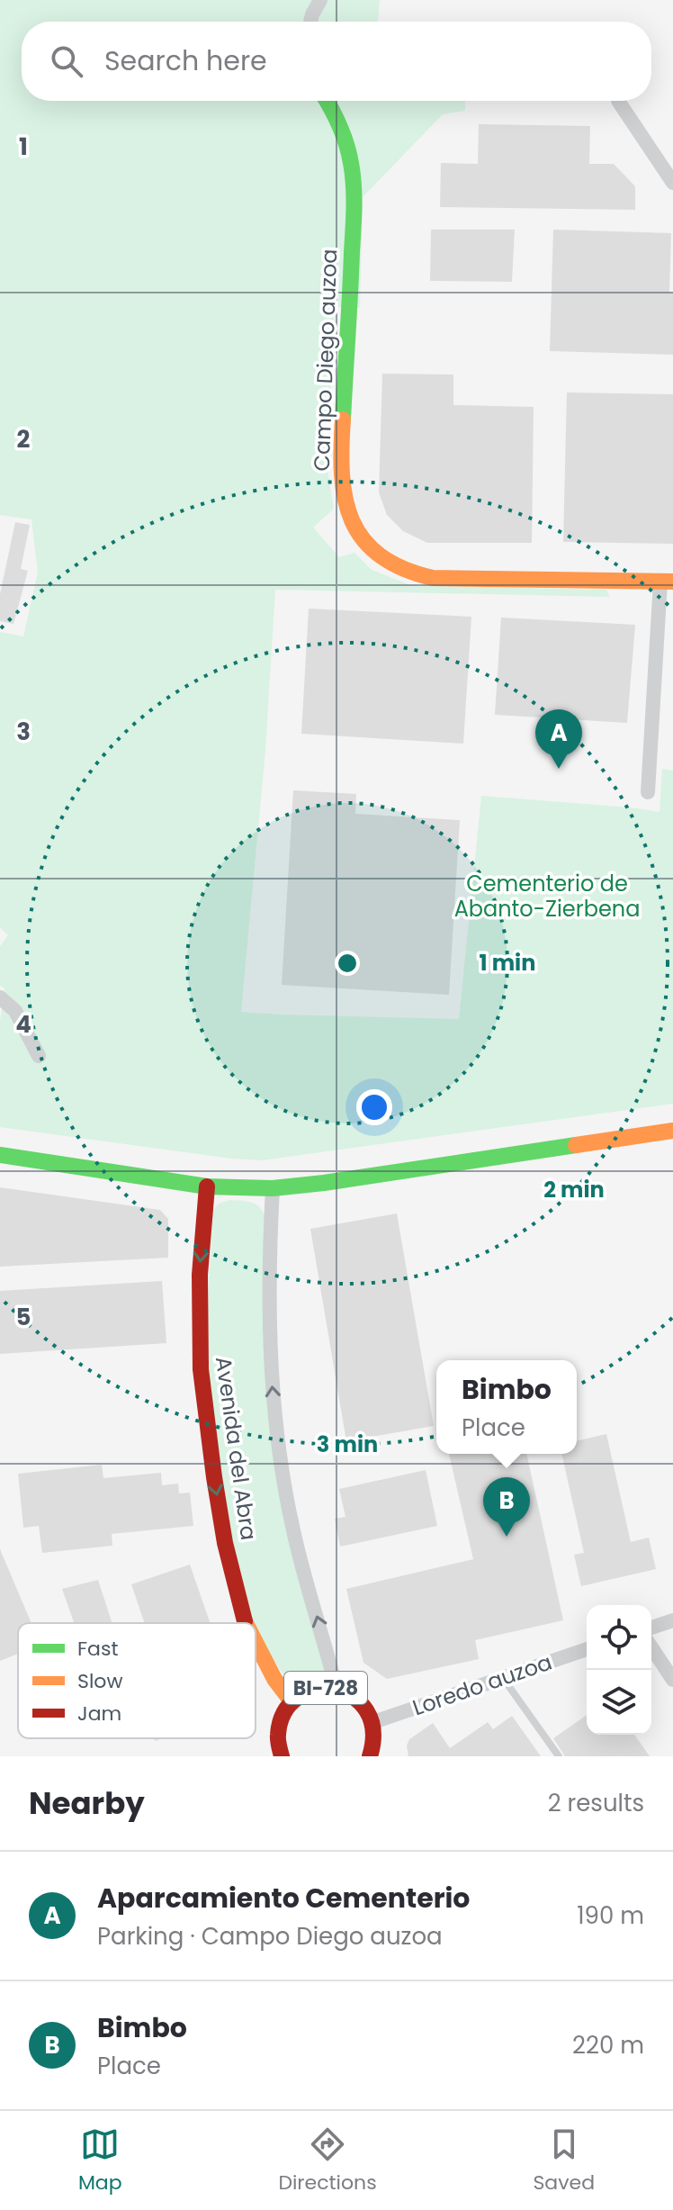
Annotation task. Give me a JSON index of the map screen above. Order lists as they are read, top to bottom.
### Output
{
  "streets": {
    "street": [
      "Campo Diego auzoa",
      "Avenida del Abra",
      "Loredo auzoa",
      "BI-728"
    ]
  },
  "crossings": [
    ["Avenida del Abra", "BI-728"],
    ["Loredo auzoa", "BI-728"]
  ],
  "parks": ["Cementerio de Abanto-Zierbena"],
  "legend": ["Fast", "Slow", "Jam"],
  "page": {
    "search": "Search here",
    "pins": ["A", "B"],
    "popup": ["Bimbo", "Place"],
    "heading": ["Nearby", "2 results"],
    "list": [
      {
        "mark": "A",
        "name": "Aparcamiento Cementerio",
        "note": "Parking · Campo Diego auzoa",
        "value": "190 m"
      },
      {
        "mark": "B",
        "name": "Bimbo",
        "note": "Place",
        "value": "220 m"
      }
    ],
    "nav": ["Map", "Directions", "Saved"]
  },
  "grid": {
    "rows": [
      "1",
      "2",
      "3",
      "4",
      "5"
    ]
  },
  "rings": ["1 min", "2 min", "3 min"]
}
